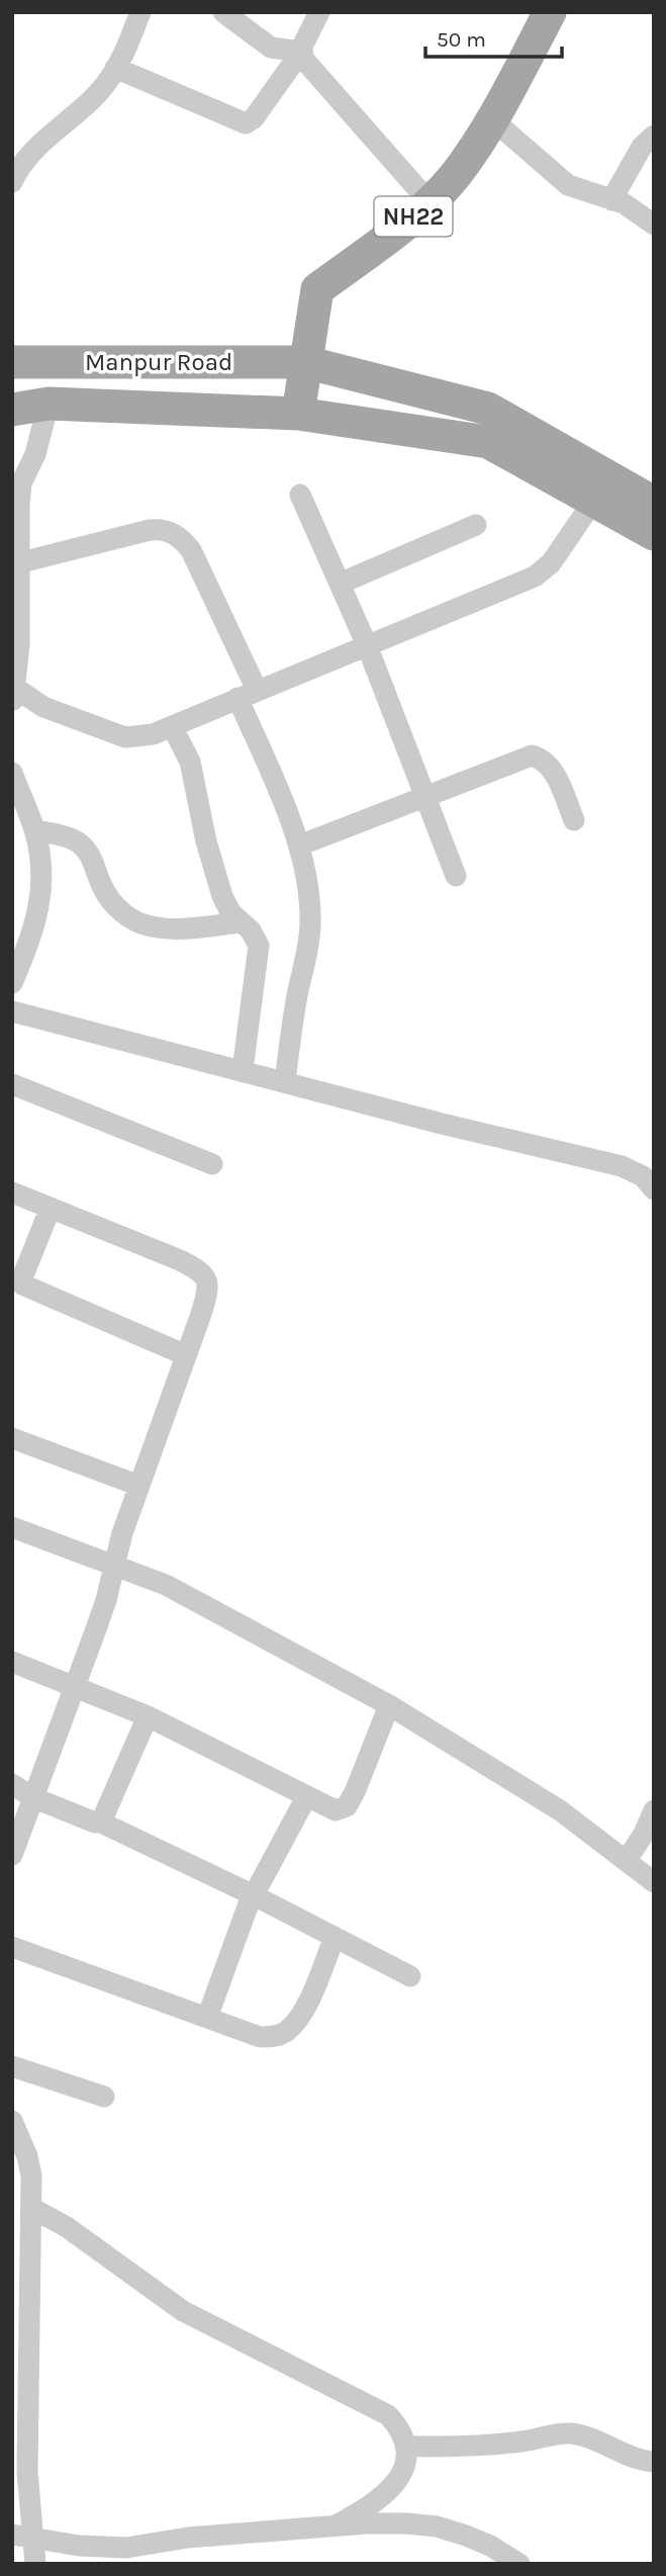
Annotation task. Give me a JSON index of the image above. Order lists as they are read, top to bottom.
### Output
{
  "streets": {
    "main road": ["NH22", "Manpur Road"]
  },
  "crossings": [
    ["NH22", "Manpur Road"]
  ],
  "scale_bar": "50 m"
}
